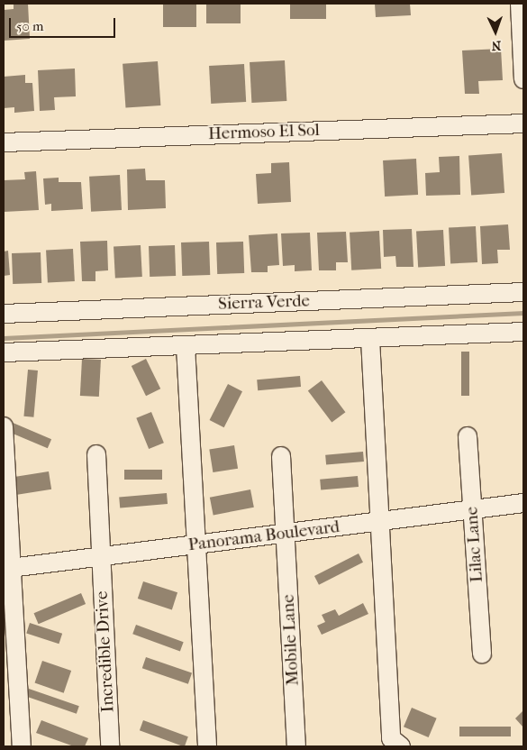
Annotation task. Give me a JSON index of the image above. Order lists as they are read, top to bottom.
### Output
{
  "streets": {
    "street": [
      "Hermoso El Sol",
      "Sierra Verde",
      "Panorama Boulevard",
      "Lilac Lane",
      "Mobile Lane",
      "Incredible Drive"
    ]
  },
  "crossings": [
    ["Panorama Boulevard", "Lilac Lane"],
    ["Panorama Boulevard", "Mobile Lane"],
    ["Panorama Boulevard", "Incredible Drive"]
  ],
  "scale_bar": "50 m",
  "north": "bottom"
}
